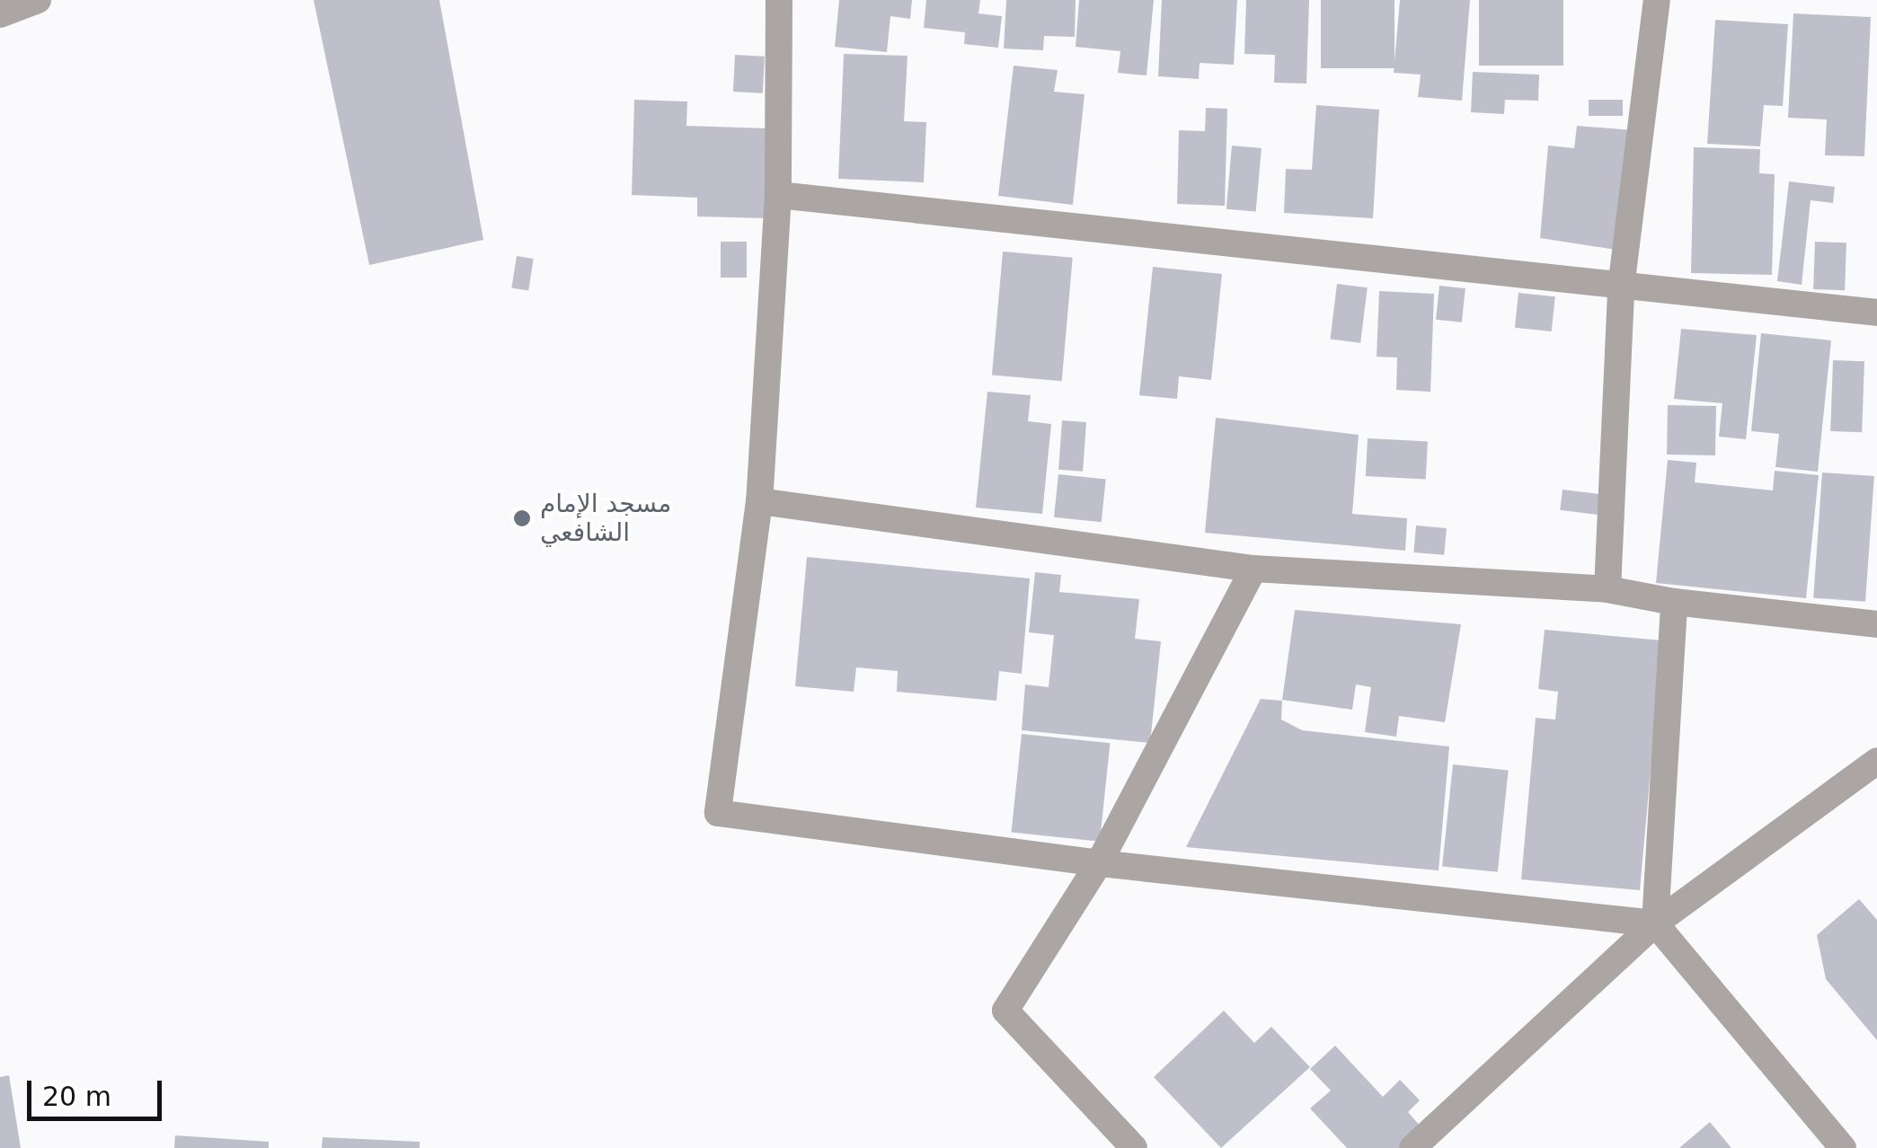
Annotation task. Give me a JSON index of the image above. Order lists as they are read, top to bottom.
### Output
{
  "places": ["مسجد الإمام الشافعي"],
  "scale_bar": "20 m"
}
